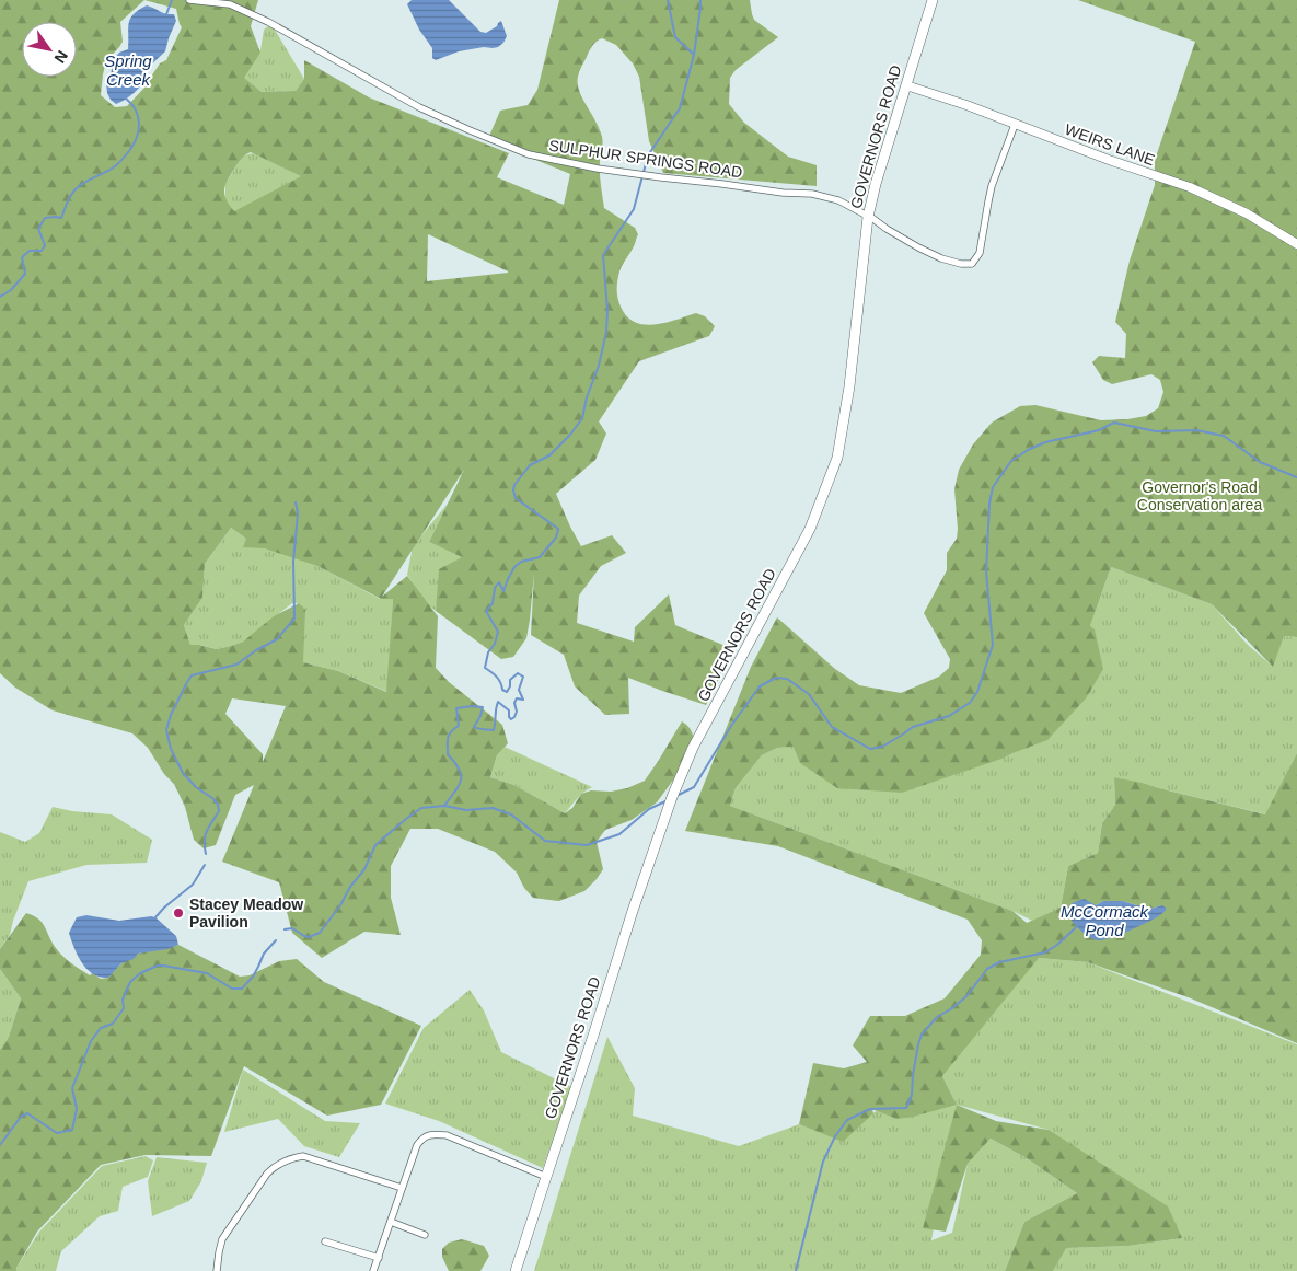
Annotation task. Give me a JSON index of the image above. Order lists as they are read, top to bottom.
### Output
{
  "streets": {
    "main road": ["GOVERNORS ROAD"],
    "street": ["WEIRS LANE", "SULPHUR SPRINGS ROAD"]
  },
  "crossings": [
    ["GOVERNORS ROAD", "WEIRS LANE"],
    ["GOVERNORS ROAD", "SULPHUR SPRINGS ROAD"],
    ["WEIRS LANE", "SULPHUR SPRINGS ROAD"]
  ],
  "water": ["Spring Creek", "McCormack Pond"],
  "parks": ["Governor's Road Conservation area"],
  "places": ["Stacey Meadow Pavilion"],
  "north": "bottom right"
}
